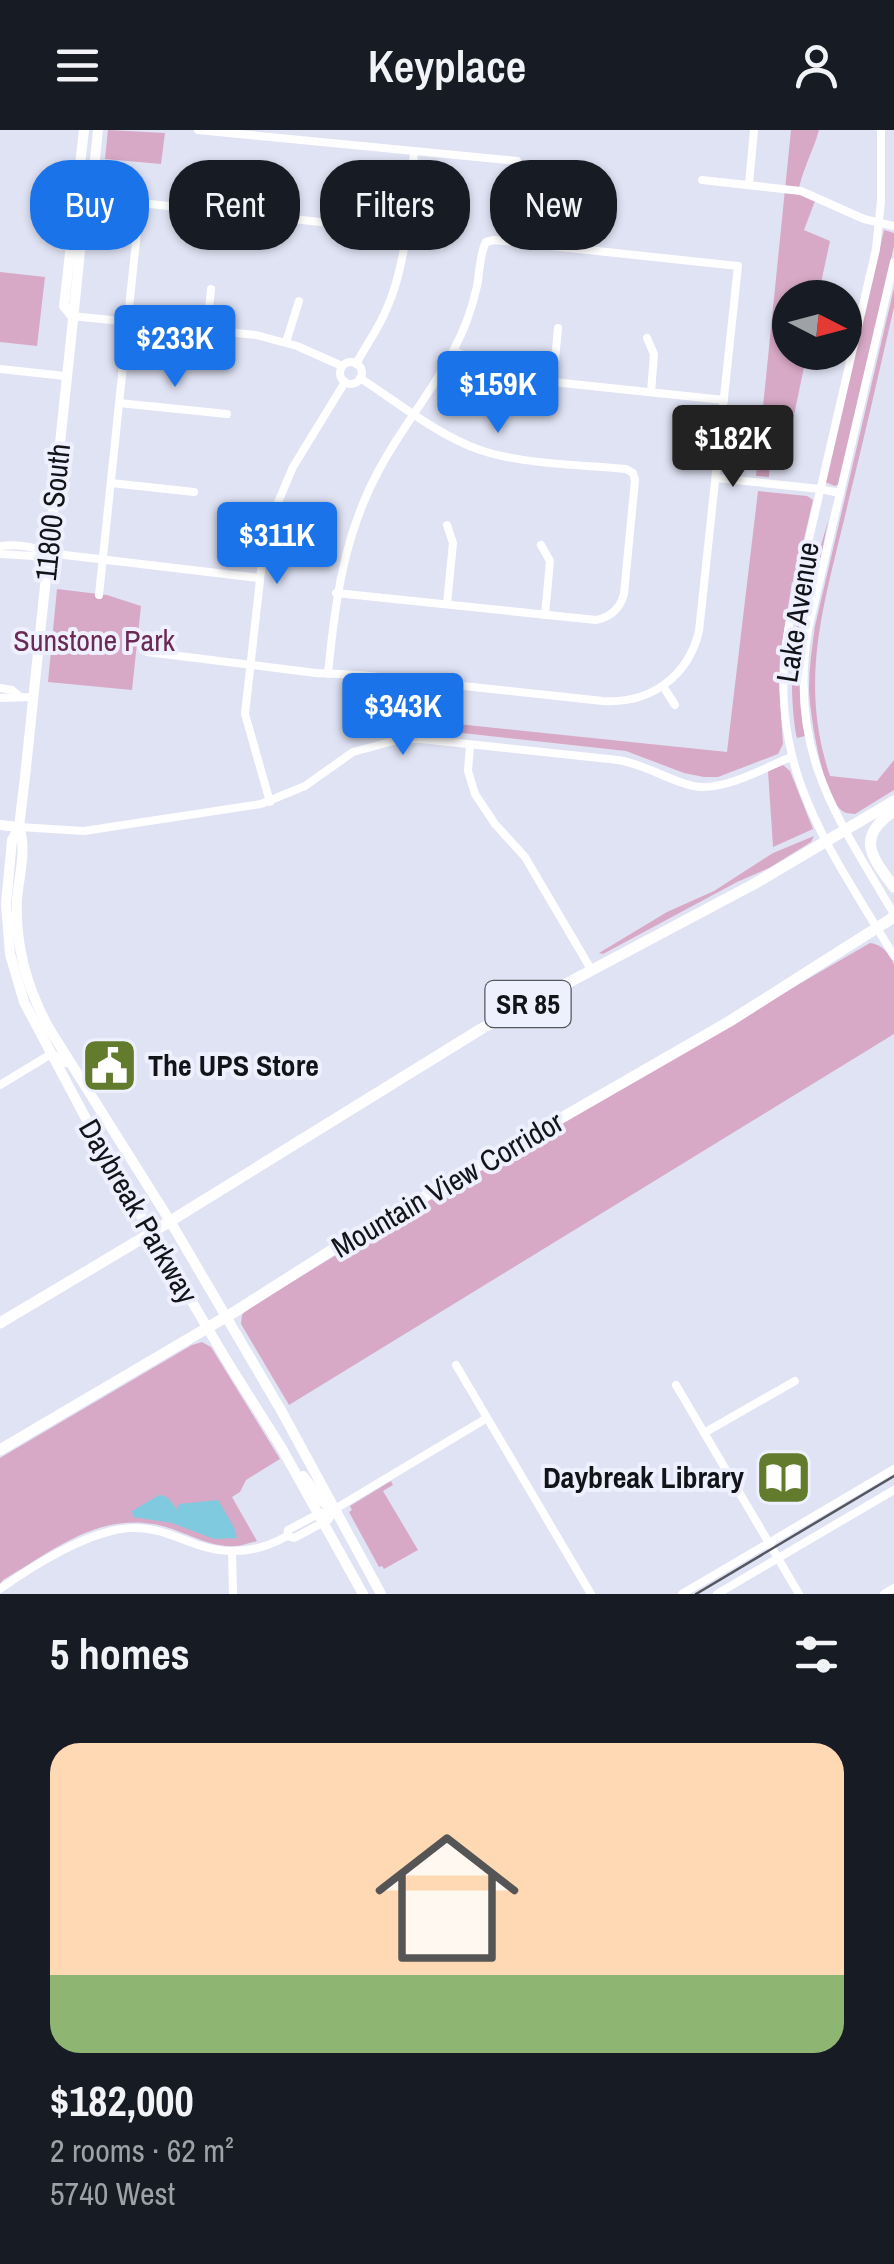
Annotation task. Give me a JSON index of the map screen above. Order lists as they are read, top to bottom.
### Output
{
  "streets": {
    "highway": ["SR 85", "Mountain View Corridor"],
    "main road": ["11800 South", "Daybreak Parkway"],
    "street": ["Lake Avenue"]
  },
  "crossings": [
    ["11800 South", "Daybreak Parkway"],
    ["Lake Avenue", "SR 85"],
    ["Lake Avenue", "Mountain View Corridor"],
    ["SR 85", "Daybreak Parkway"],
    ["Mountain View Corridor", "Daybreak Parkway"]
  ],
  "parks": ["Sunstone Park"],
  "places": {
    "public building": ["The UPS Store"],
    "library": ["Daybreak Library"]
  },
  "north": "right",
  "page": {
    "header": "Keyplace",
    "chip": [
      "Buy",
      "Rent",
      "Filters",
      "New"
    ],
    "price": [
      "$233K",
      "$159K",
      "$182K",
      "$311K",
      "$343K"
    ],
    "heading": "5 homes",
    "list": [
      {
        "name": "$182,000",
        "note": "2 rooms · 62 m² · 5740 West"
      }
    ]
  }
}
